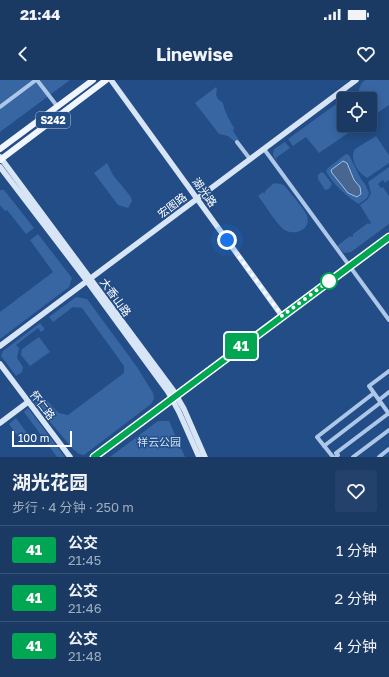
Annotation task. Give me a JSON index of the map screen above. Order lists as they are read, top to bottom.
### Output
{
  "streets": {
    "main road": [
      "S242",
      "湖光路",
      "宏图路",
      "大香山路",
      "怀仁路"
    ]
  },
  "crossings": [
    ["S242", "大香山路"],
    ["湖光路", "宏图路"],
    ["宏图路", "大香山路"]
  ],
  "parks": ["祥云公园"],
  "lines": ["bus line 41"],
  "scale_bar": "100 m",
  "page": {
    "status": "21:44",
    "header": "Linewise",
    "on_map": "41",
    "scale": "100 m",
    "heading": ["湖光花园", "步行 · 4 分钟 · 250 m"],
    "list": [
      {
        "mark": "41",
        "name": "公交",
        "note": "21:45",
        "value": "1 分钟"
      },
      {
        "mark": "41",
        "name": "公交",
        "note": "21:46",
        "value": "2 分钟"
      },
      {
        "mark": "41",
        "name": "公交",
        "note": "21:48",
        "value": "4 分钟"
      }
    ]
  }
}
